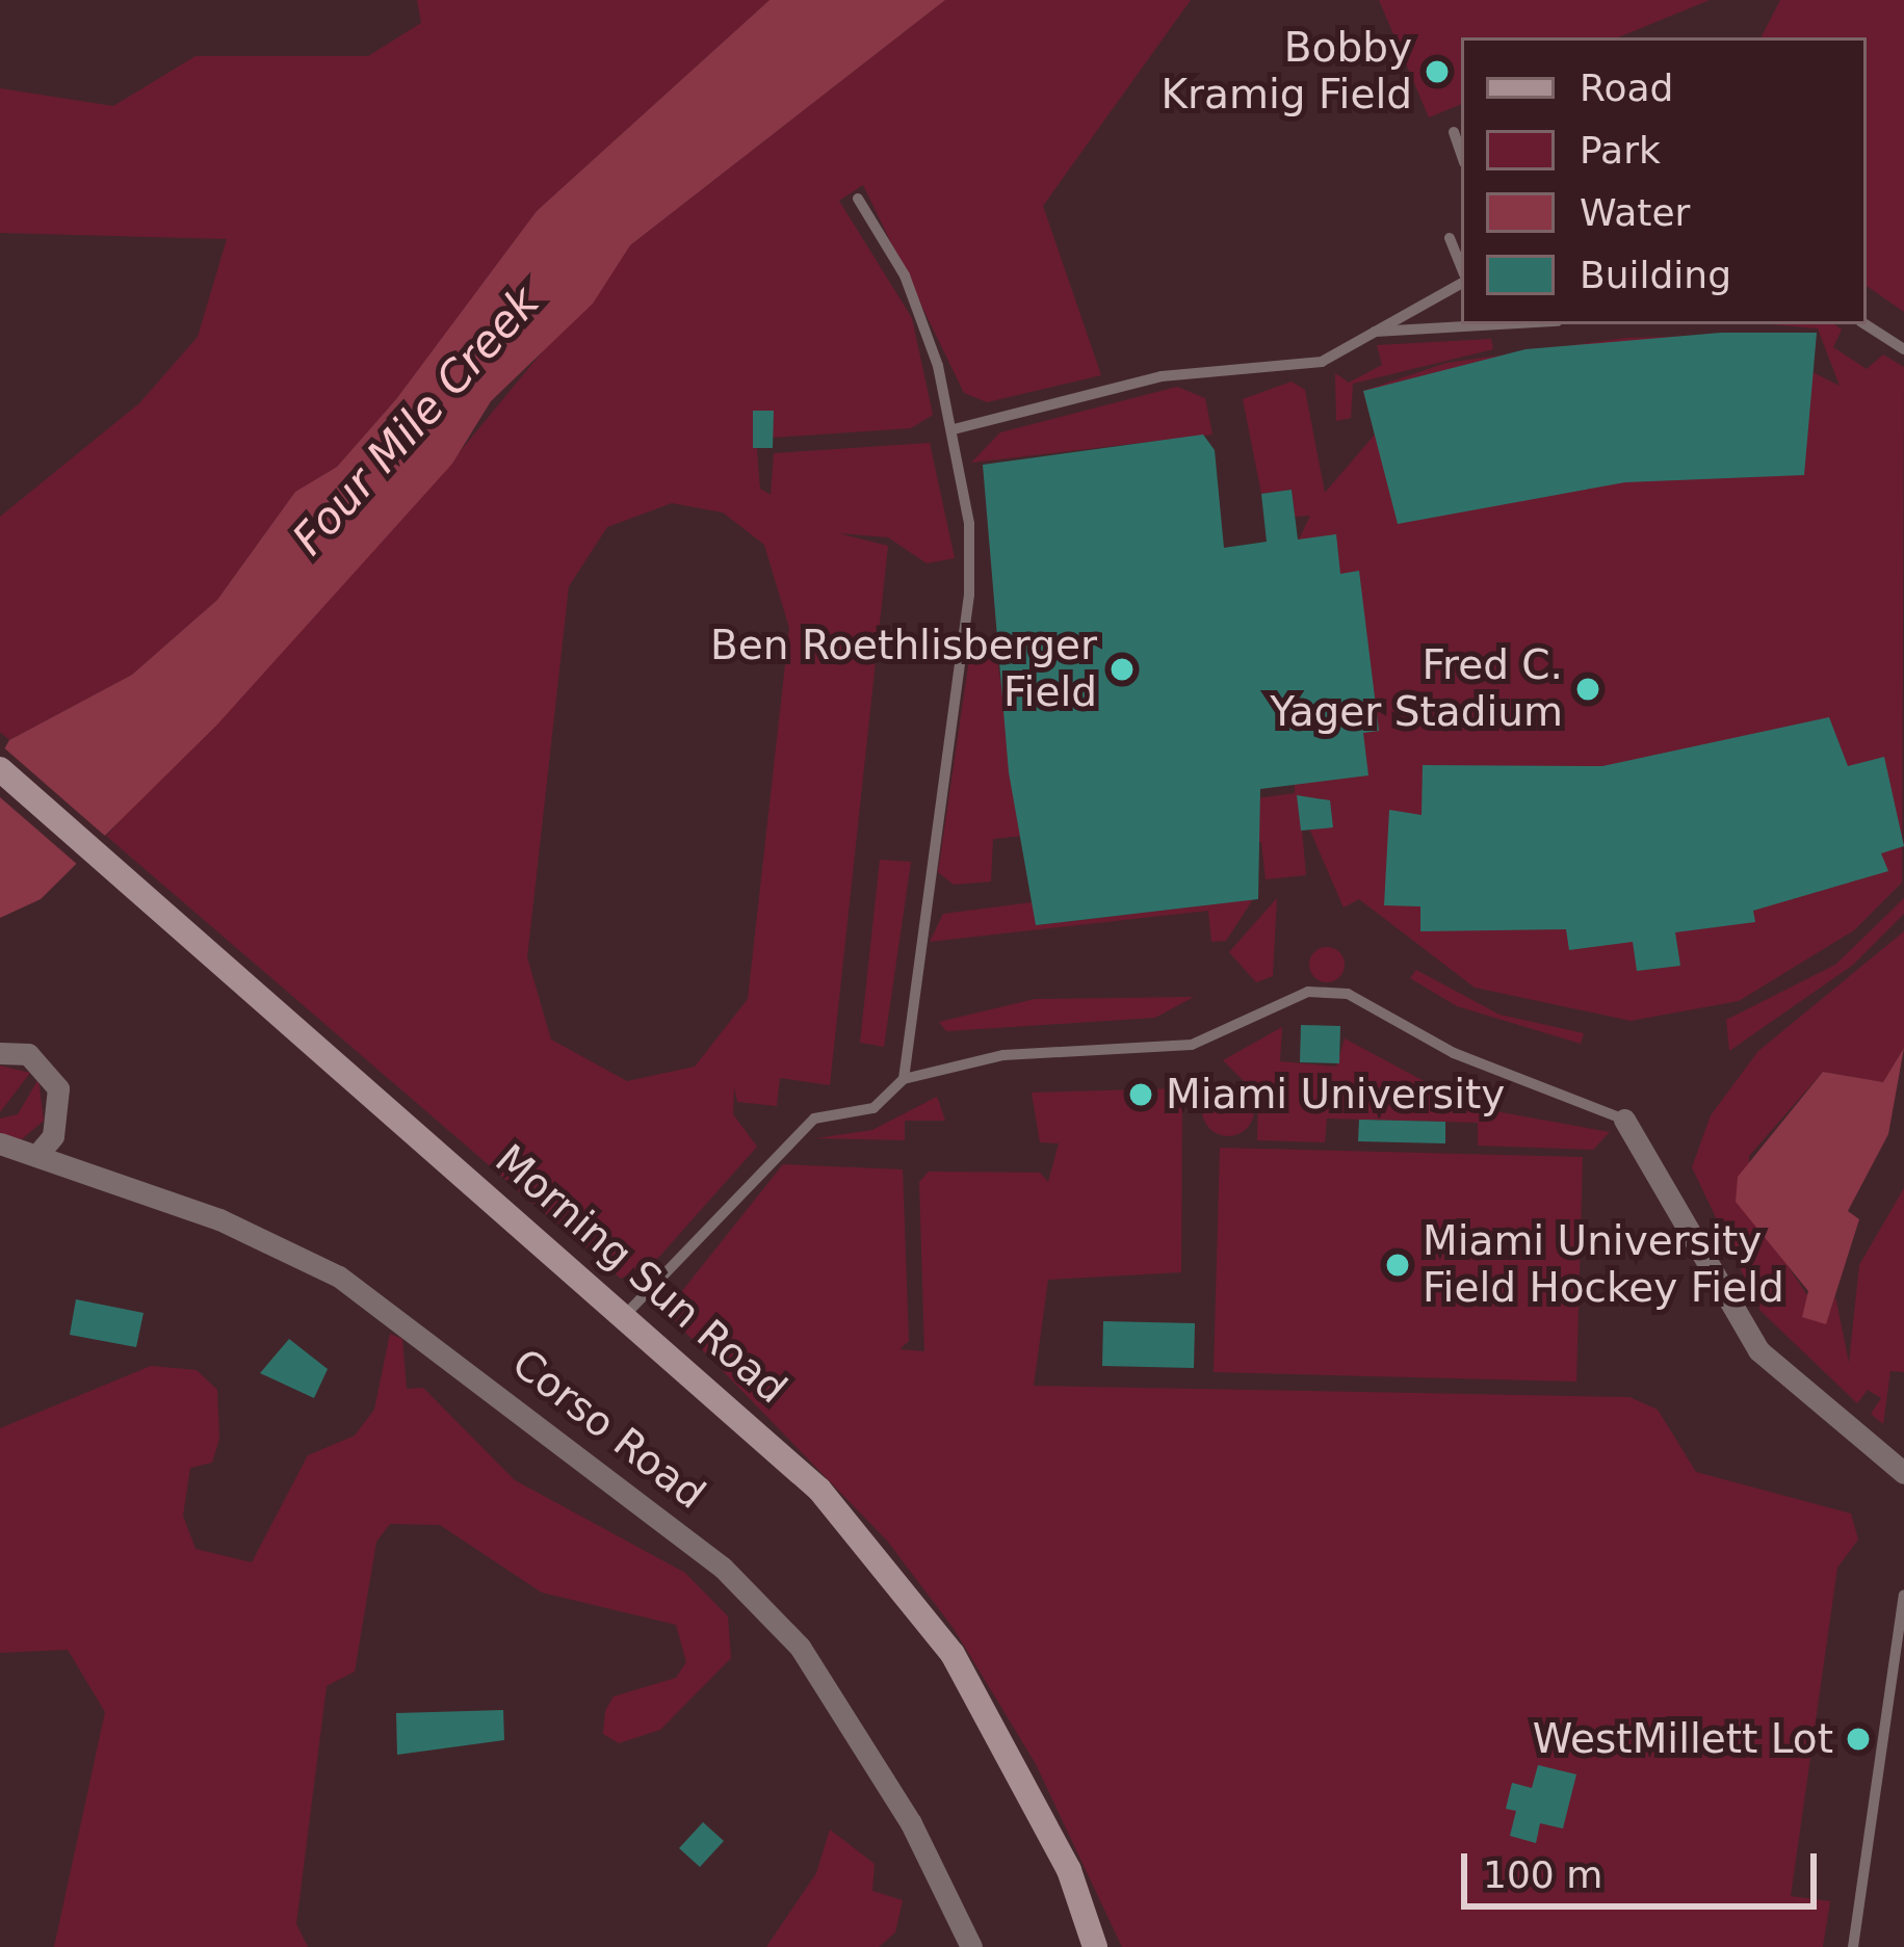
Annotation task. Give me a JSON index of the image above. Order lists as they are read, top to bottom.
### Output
{
  "streets": {
    "main road": ["Morning Sun Road"],
    "street": ["Corso Road"]
  },
  "water": ["Four Mile Creek"],
  "places": [
    "Bobby Kramig Field",
    "Ben Roethlisberger Field",
    "Fred C. Yager Stadium",
    "Miami University",
    "Miami University Field Hockey Field",
    "WestMillett Lot"
  ],
  "legend": [
    "Road",
    "Park",
    "Water",
    "Building"
  ],
  "scale_bar": "100 m"
}
